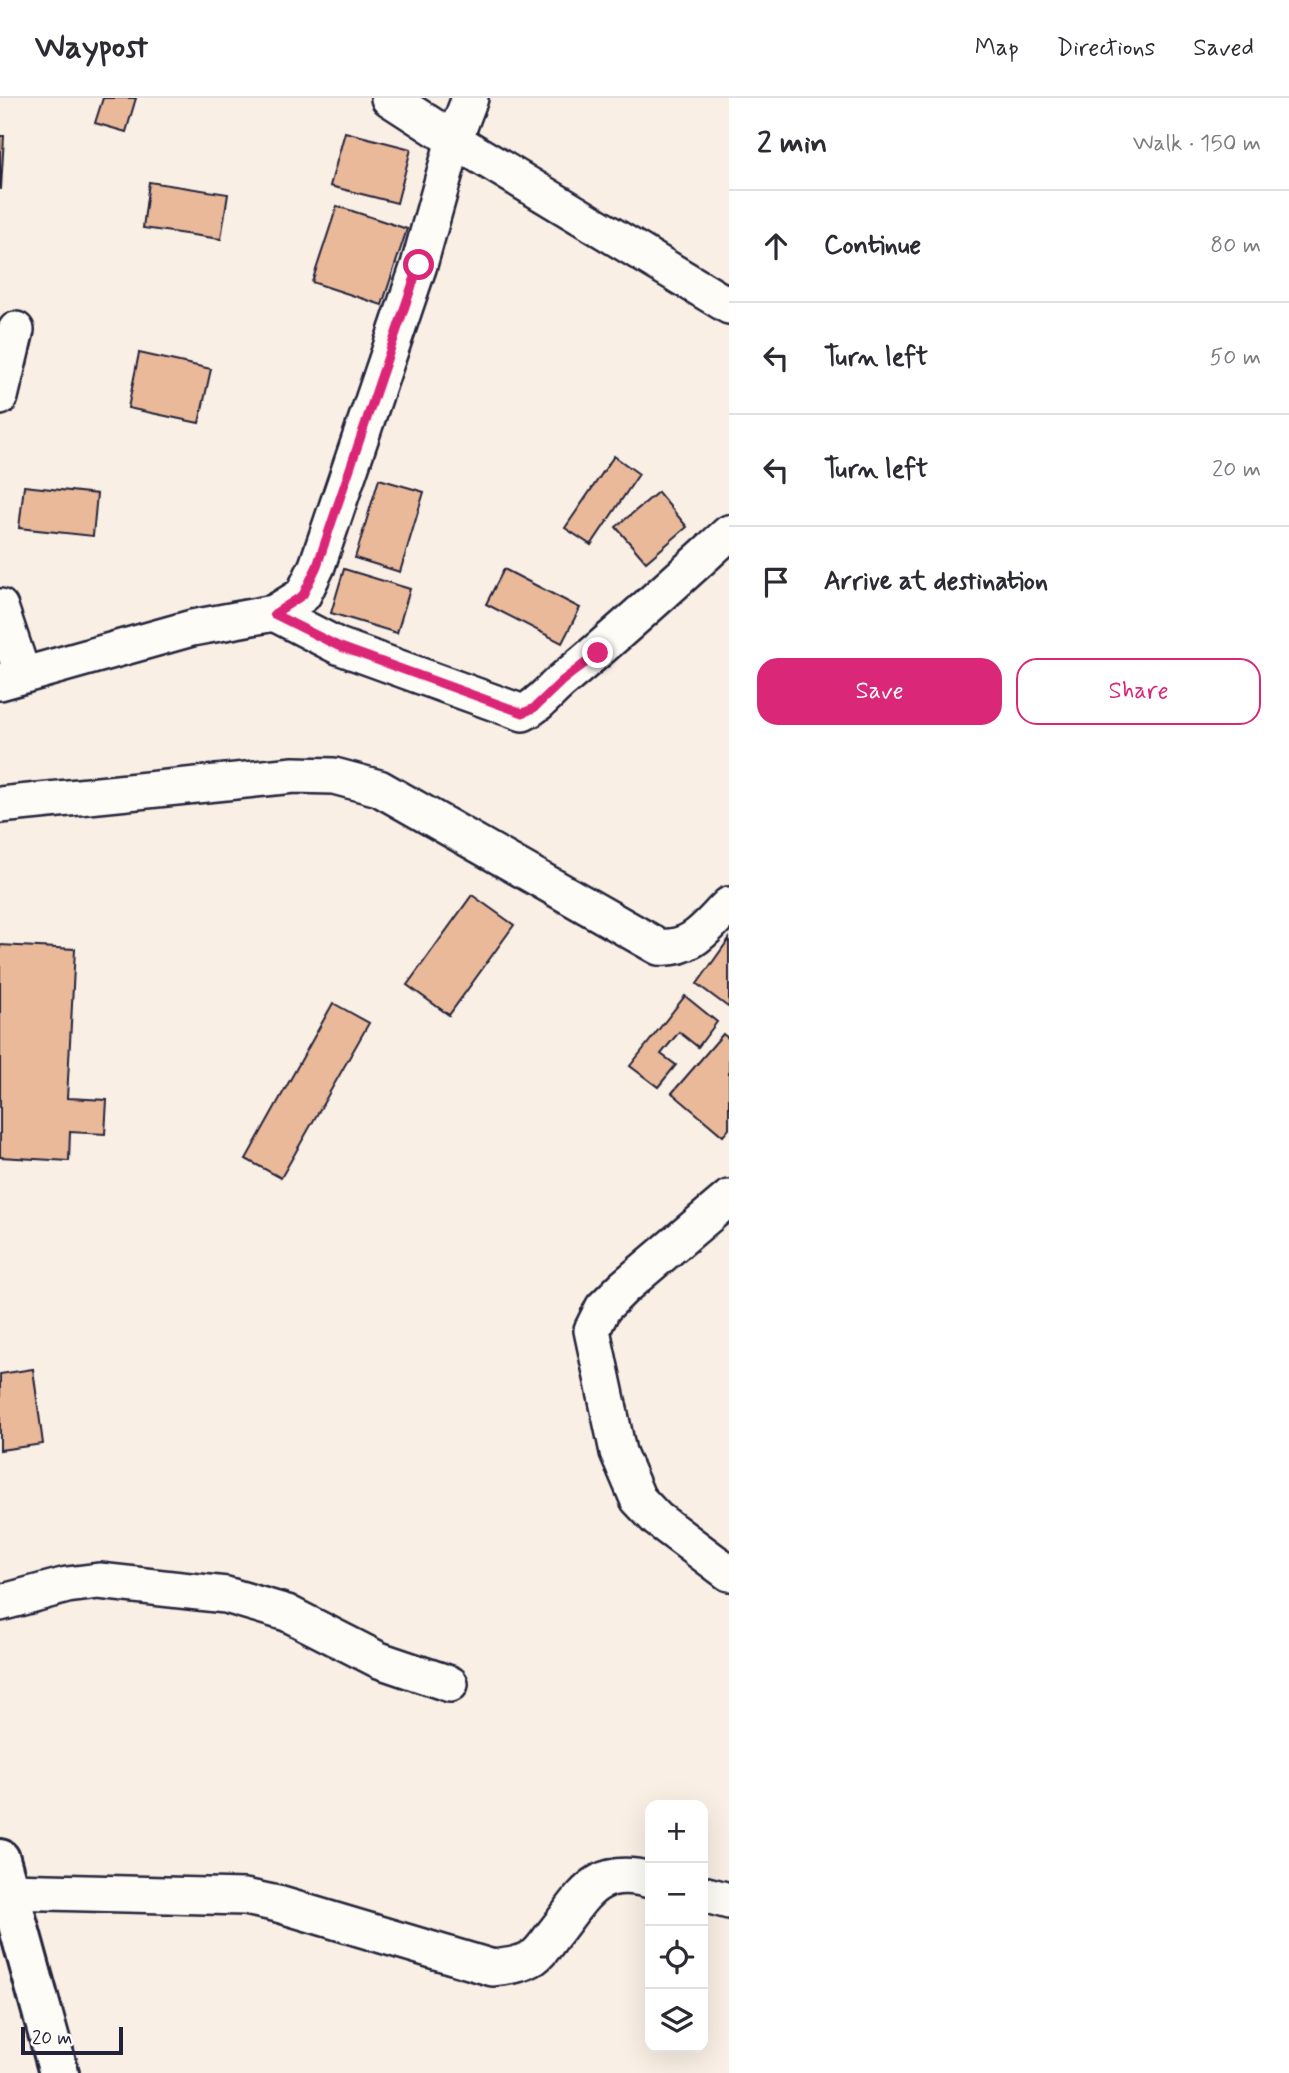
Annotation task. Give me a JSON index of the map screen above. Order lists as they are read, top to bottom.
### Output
{
  "scale_bar": "20 m",
  "page": {
    "header": "Waypost",
    "nav": ["Map", "Directions", "Saved"],
    "heading": ["2 min", "Walk · 150 m"],
    "list": [
      ["Continue", "80 m"],
      ["Turn left", "50 m"],
      ["Turn left", "20 m"],
      "Arrive at destination"
    ],
    "buttons": ["Save", "Share"],
    "map_buttons": ["+", "−"],
    "scale": "20 m"
  }
}
